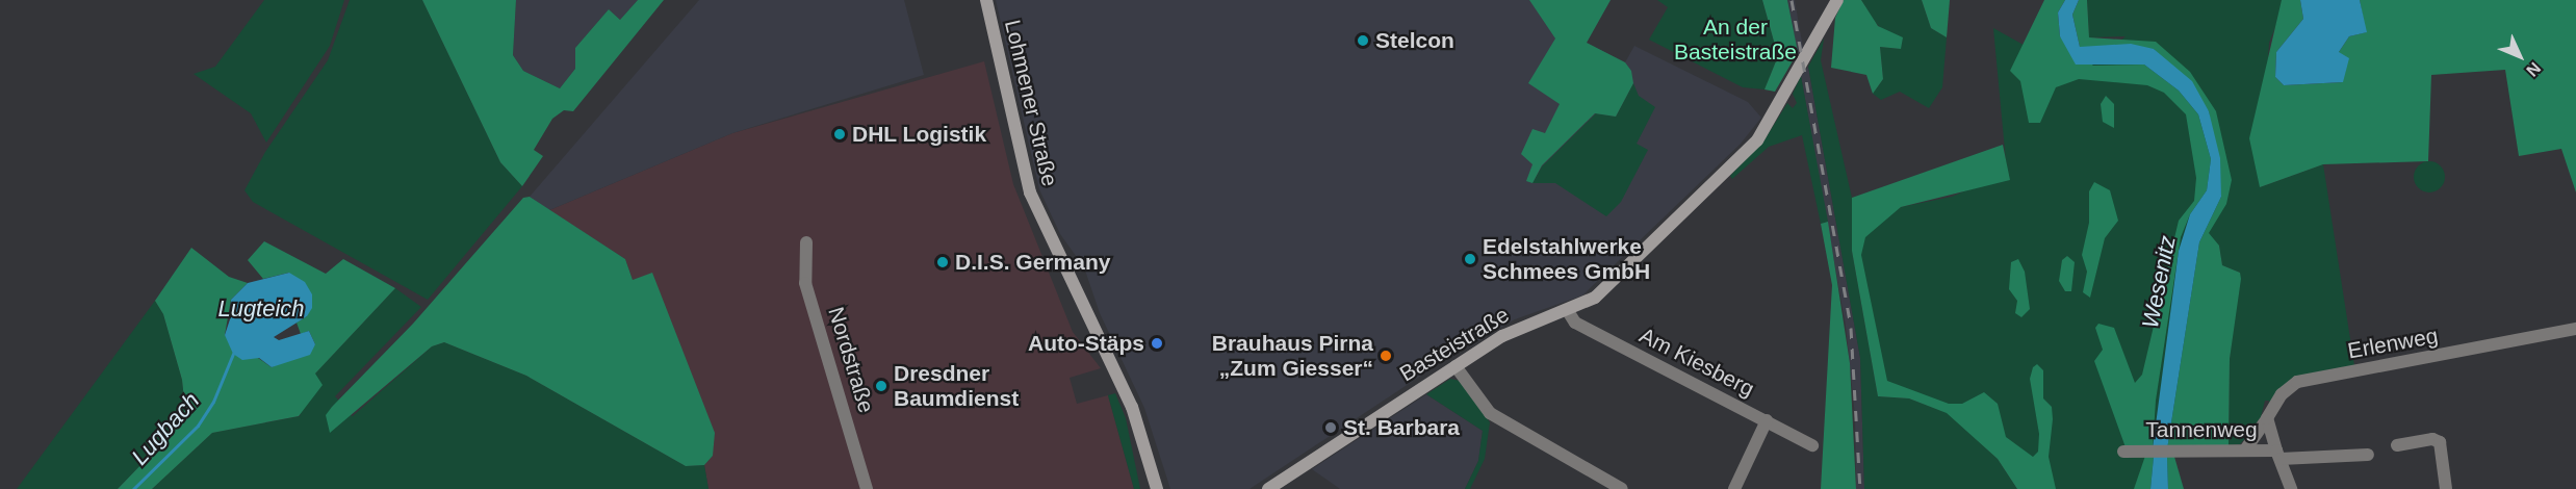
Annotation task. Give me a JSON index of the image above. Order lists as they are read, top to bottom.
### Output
{
  "streets": {
    "main road": ["Lohmener Straße", "Basteistraße"],
    "street": [
      "Erlenweg",
      "Nordstraße",
      "Am Kiesberg",
      "Tannenweg"
    ]
  },
  "crossings": [
    ["Erlenweg", "Tannenweg"],
    ["Basteistraße", "Am Kiesberg"]
  ],
  "water": ["Wesenitz", "Lugteich", "Lugbach"],
  "parks": ["An der Basteistraße"],
  "places": [
    "Stelcon",
    "DHL Logistik",
    "Edelstahlwerke Schmees GmbH",
    "D.I.S. Germany",
    "Auto-Stäps",
    "Brauhaus Pirna „Zum Giesser“",
    "Dresdner Baumdienst",
    "St. Barbara"
  ],
  "north": "bottom right"
}
